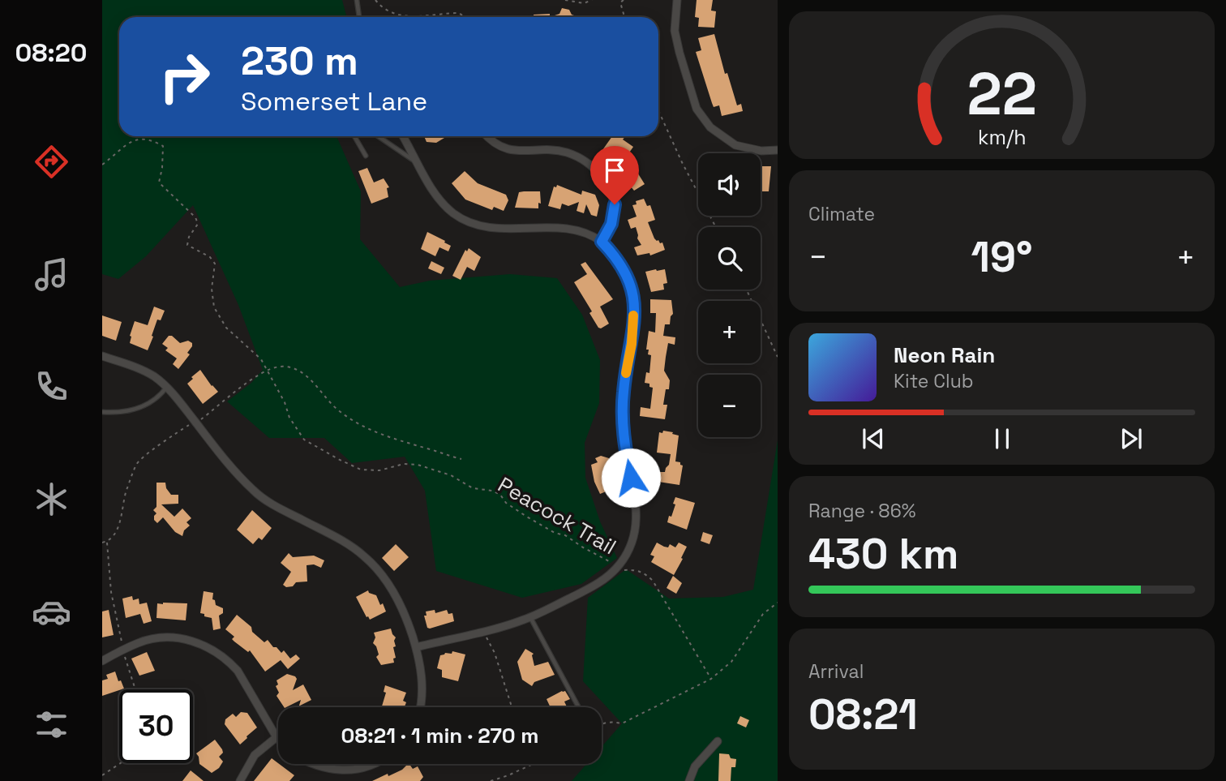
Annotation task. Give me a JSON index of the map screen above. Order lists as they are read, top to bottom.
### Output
{
  "streets": {
    "path": ["Peacock Trail"]
  },
  "page": {
    "tabs": "08:20",
    "turn": ["230 m", "Somerset Lane"],
    "map_buttons": ["+", "−"],
    "tile": [
      "Climate",
      ["Range · 86%", "430 km"],
      ["Arrival", "08:21"]
    ],
    "heat": ["−", "19°", "+"],
    "song": ["Neon Rain", "Kite Club"],
    "limit": "30",
    "trip": "08:21 · 1 min · 270 m",
    "gauge": ["22", "km/h"]
  }
}
